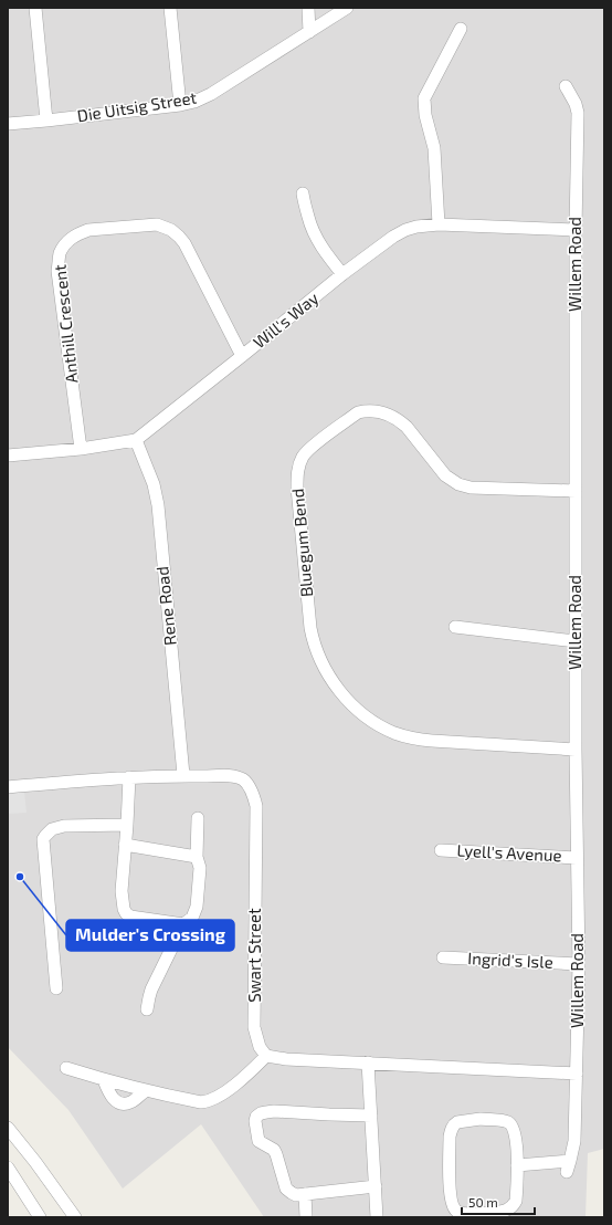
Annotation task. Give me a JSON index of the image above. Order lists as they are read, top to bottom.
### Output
{
  "streets": {
    "street": [
      "Die Uitsig Street",
      "Willem Road",
      "Will's Way",
      "Anthill Crescent",
      "Bluegum Bend",
      "Rene Road",
      "Lyell's Avenue",
      "Swart Street",
      "Ingrid's Isle"
    ]
  },
  "crossings": [
    ["Willem Road", "Will's Way"],
    ["Willem Road", "Bluegum Bend"],
    ["Willem Road", "Lyell's Avenue"],
    ["Willem Road", "Ingrid's Isle"],
    ["Will's Way", "Anthill Crescent"],
    ["Will's Way", "Rene Road"],
    ["Rene Road", "Swart Street"]
  ],
  "places": ["Mulder's Crossing"],
  "scale_bar": "50 m"
}
